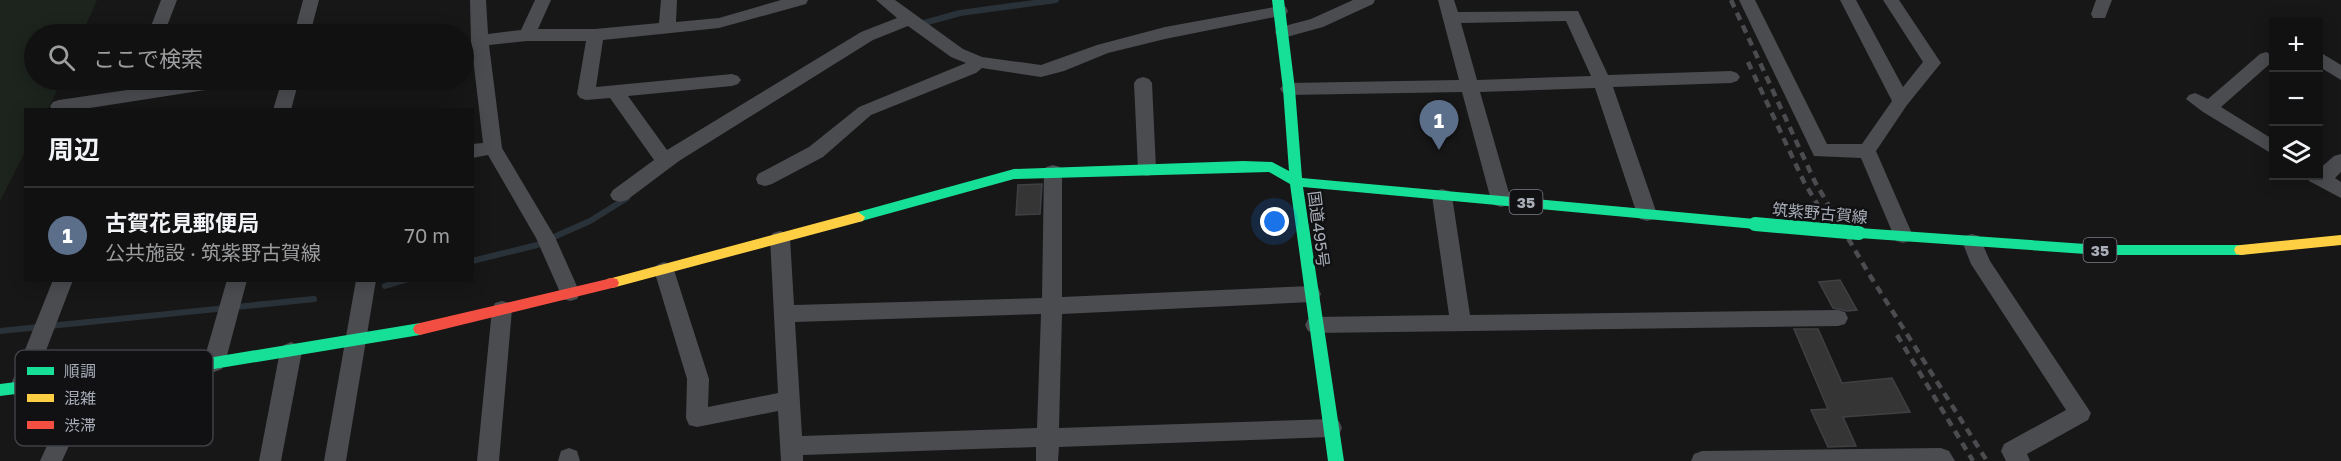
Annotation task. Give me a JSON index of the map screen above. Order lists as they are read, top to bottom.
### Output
{
  "streets": {
    "main road": ["35", "筑紫野古賀線", "国道495号"]
  },
  "crossings": [
    ["筑紫野古賀線", "国道495号"]
  ],
  "legend": ["順調", "混雑", "渋滞"],
  "page": {
    "map_buttons": ["+", "−"],
    "search": "ここで検索",
    "pins": "1",
    "heading": "周辺",
    "list": [
      {
        "mark": "1",
        "name": "古賀花見郵便局",
        "note": "公共施設 · 筑紫野古賀線",
        "value": "70 m"
      }
    ]
  }
}
